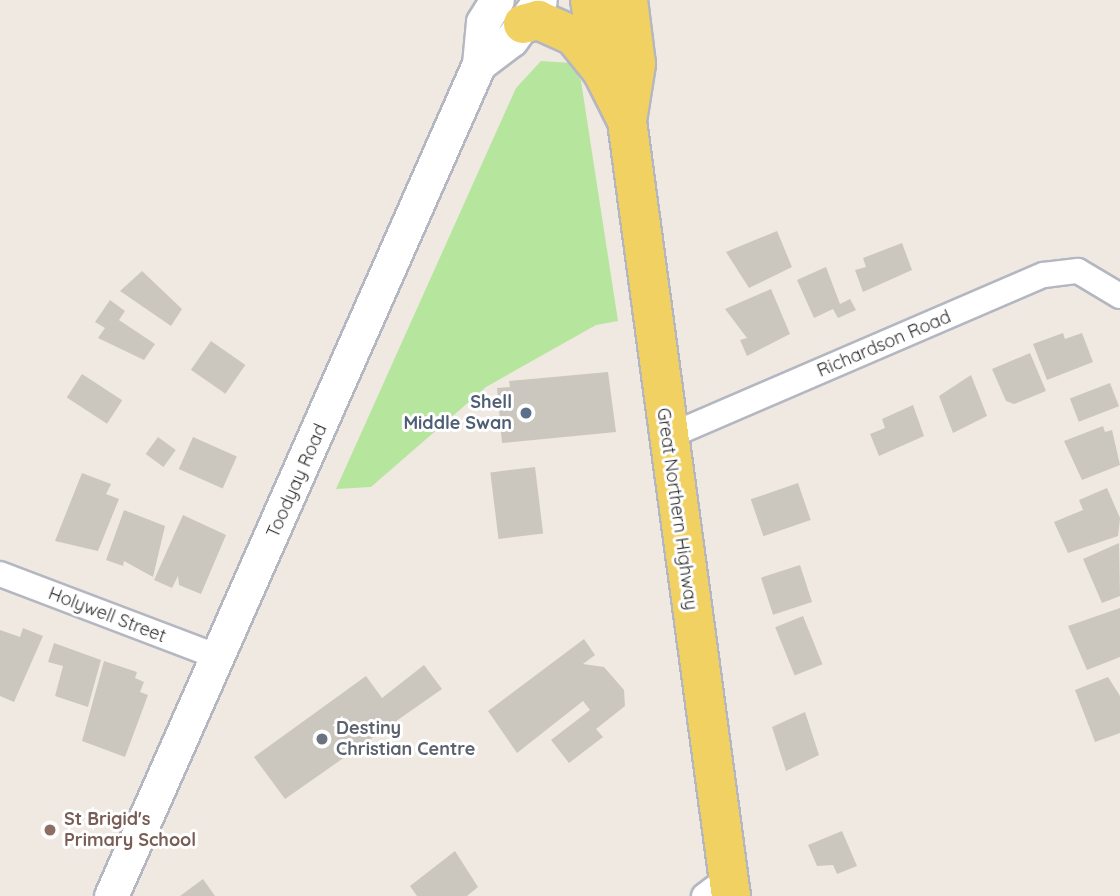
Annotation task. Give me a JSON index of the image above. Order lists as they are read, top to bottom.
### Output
{
  "streets": {
    "main road": ["Toodyay Road", "Great Northern Highway"],
    "street": ["Richardson Road", "Holywell Street"]
  },
  "crossings": [
    ["Richardson Road", "Great Northern Highway"],
    ["Toodyay Road", "Holywell Street"]
  ],
  "places": ["Shell Middle Swan", "Destiny Christian Centre", "St Brigid's Primary School"]
}
